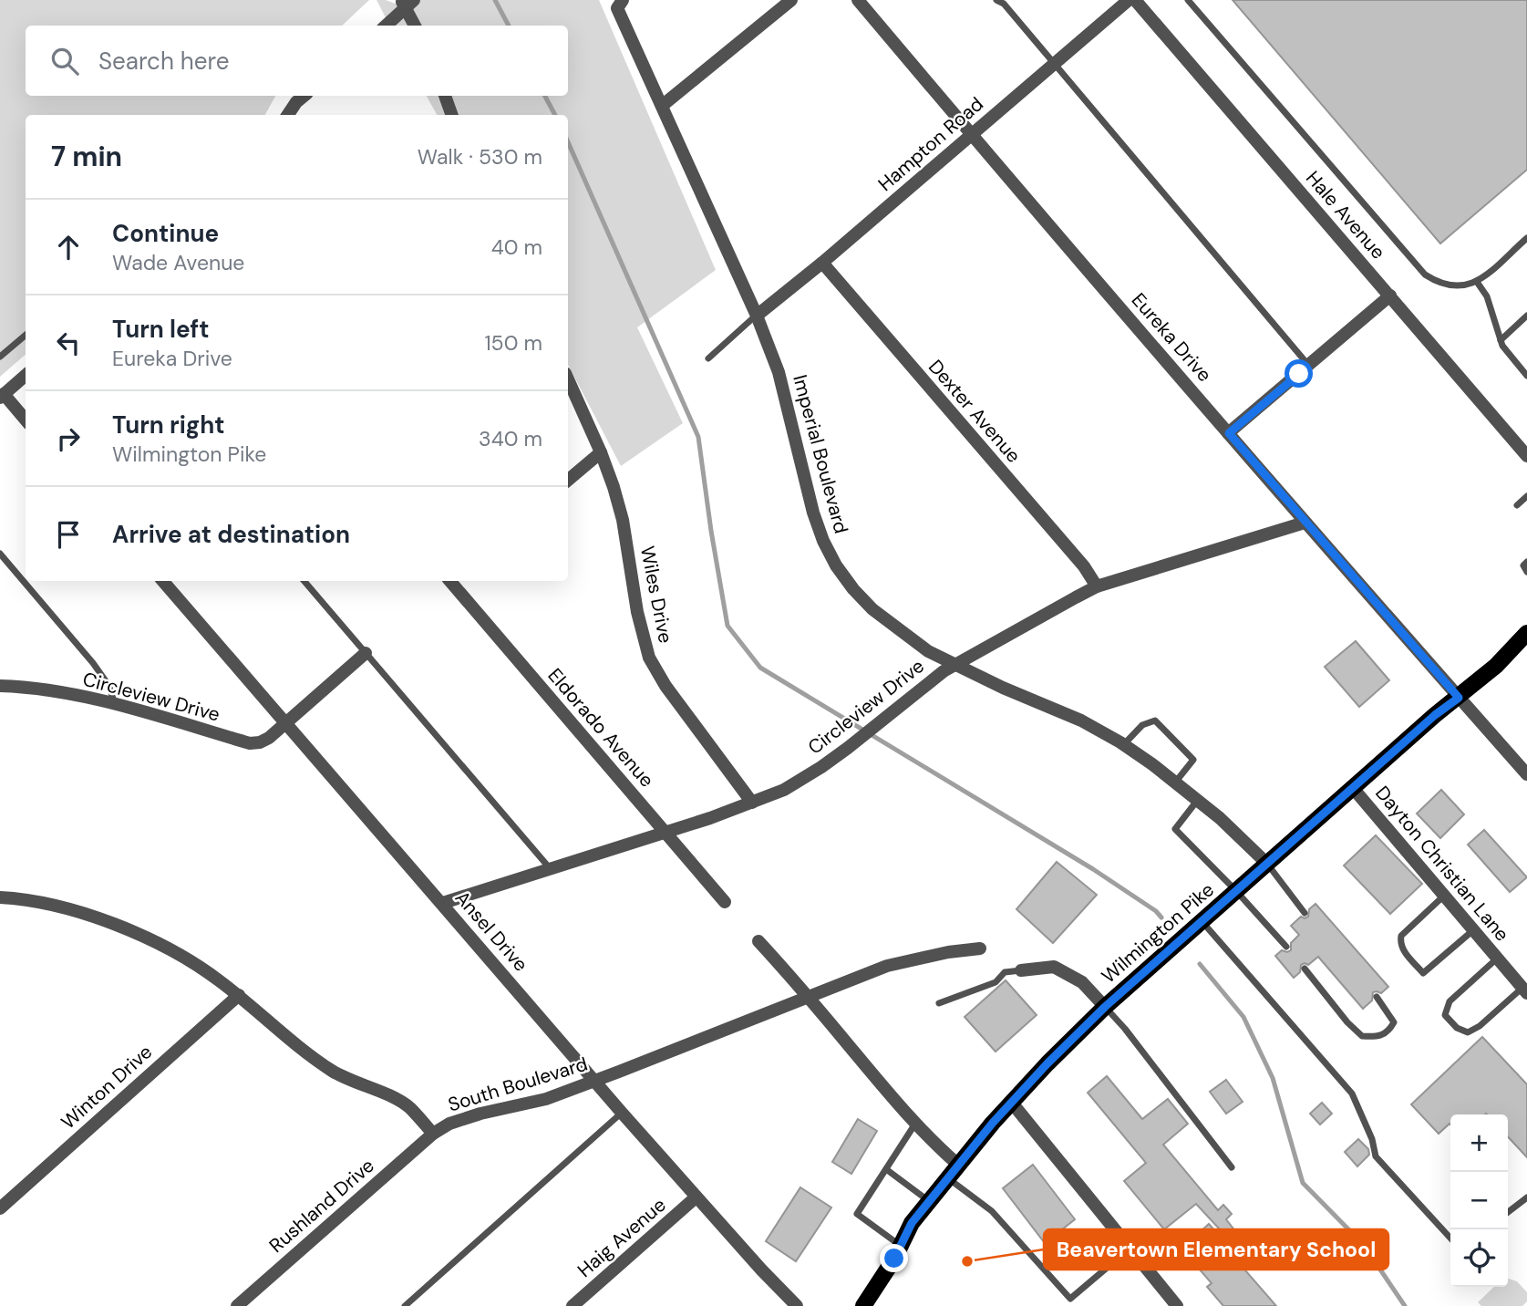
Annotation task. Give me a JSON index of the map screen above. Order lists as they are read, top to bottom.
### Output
{
  "streets": {
    "main road": ["Wilmington Pike"],
    "street": [
      "Hampton Road",
      "Hale Avenue",
      "Eureka Drive",
      "Dexter Avenue",
      "Imperial Boulevard",
      "Wiles Drive",
      "Circleview Drive",
      "Eldorado Avenue",
      "Dayton Christian Lane",
      "Ansel Drive",
      "South Boulevard",
      "Winton Drive",
      "Rushland Drive",
      "Haig Avenue"
    ]
  },
  "crossings": [
    ["Hampton Road", "Eureka Drive"],
    ["Hampton Road", "Dexter Avenue"],
    ["Hampton Road", "Imperial Boulevard"],
    ["Eureka Drive", "Circleview Drive"],
    ["Eureka Drive", "Wilmington Pike"],
    ["Dexter Avenue", "Circleview Drive"],
    ["Imperial Boulevard", "Circleview Drive"],
    ["Imperial Boulevard", "Wilmington Pike"],
    ["Wiles Drive", "Circleview Drive"],
    ["Circleview Drive", "Eldorado Avenue"],
    ["Circleview Drive", "Ansel Drive"],
    ["Dayton Christian Lane", "Wilmington Pike"],
    ["Ansel Drive", "South Boulevard"],
    ["Ansel Drive", "Haig Avenue"],
    ["South Boulevard", "Winton Drive"],
    ["South Boulevard", "Rushland Drive"]
  ],
  "places": ["Beavertown Elementary School"],
  "page": {
    "search": "Search here",
    "heading": ["7 min", "Walk · 530 m"],
    "list": [
      ["Continue", "Wade Avenue", "40 m"],
      ["Turn left", "Eureka Drive", "150 m"],
      ["Turn right", "Wilmington Pike", "340 m"],
      "Arrive at destination"
    ],
    "map_buttons": ["+", "−"]
  }
}
